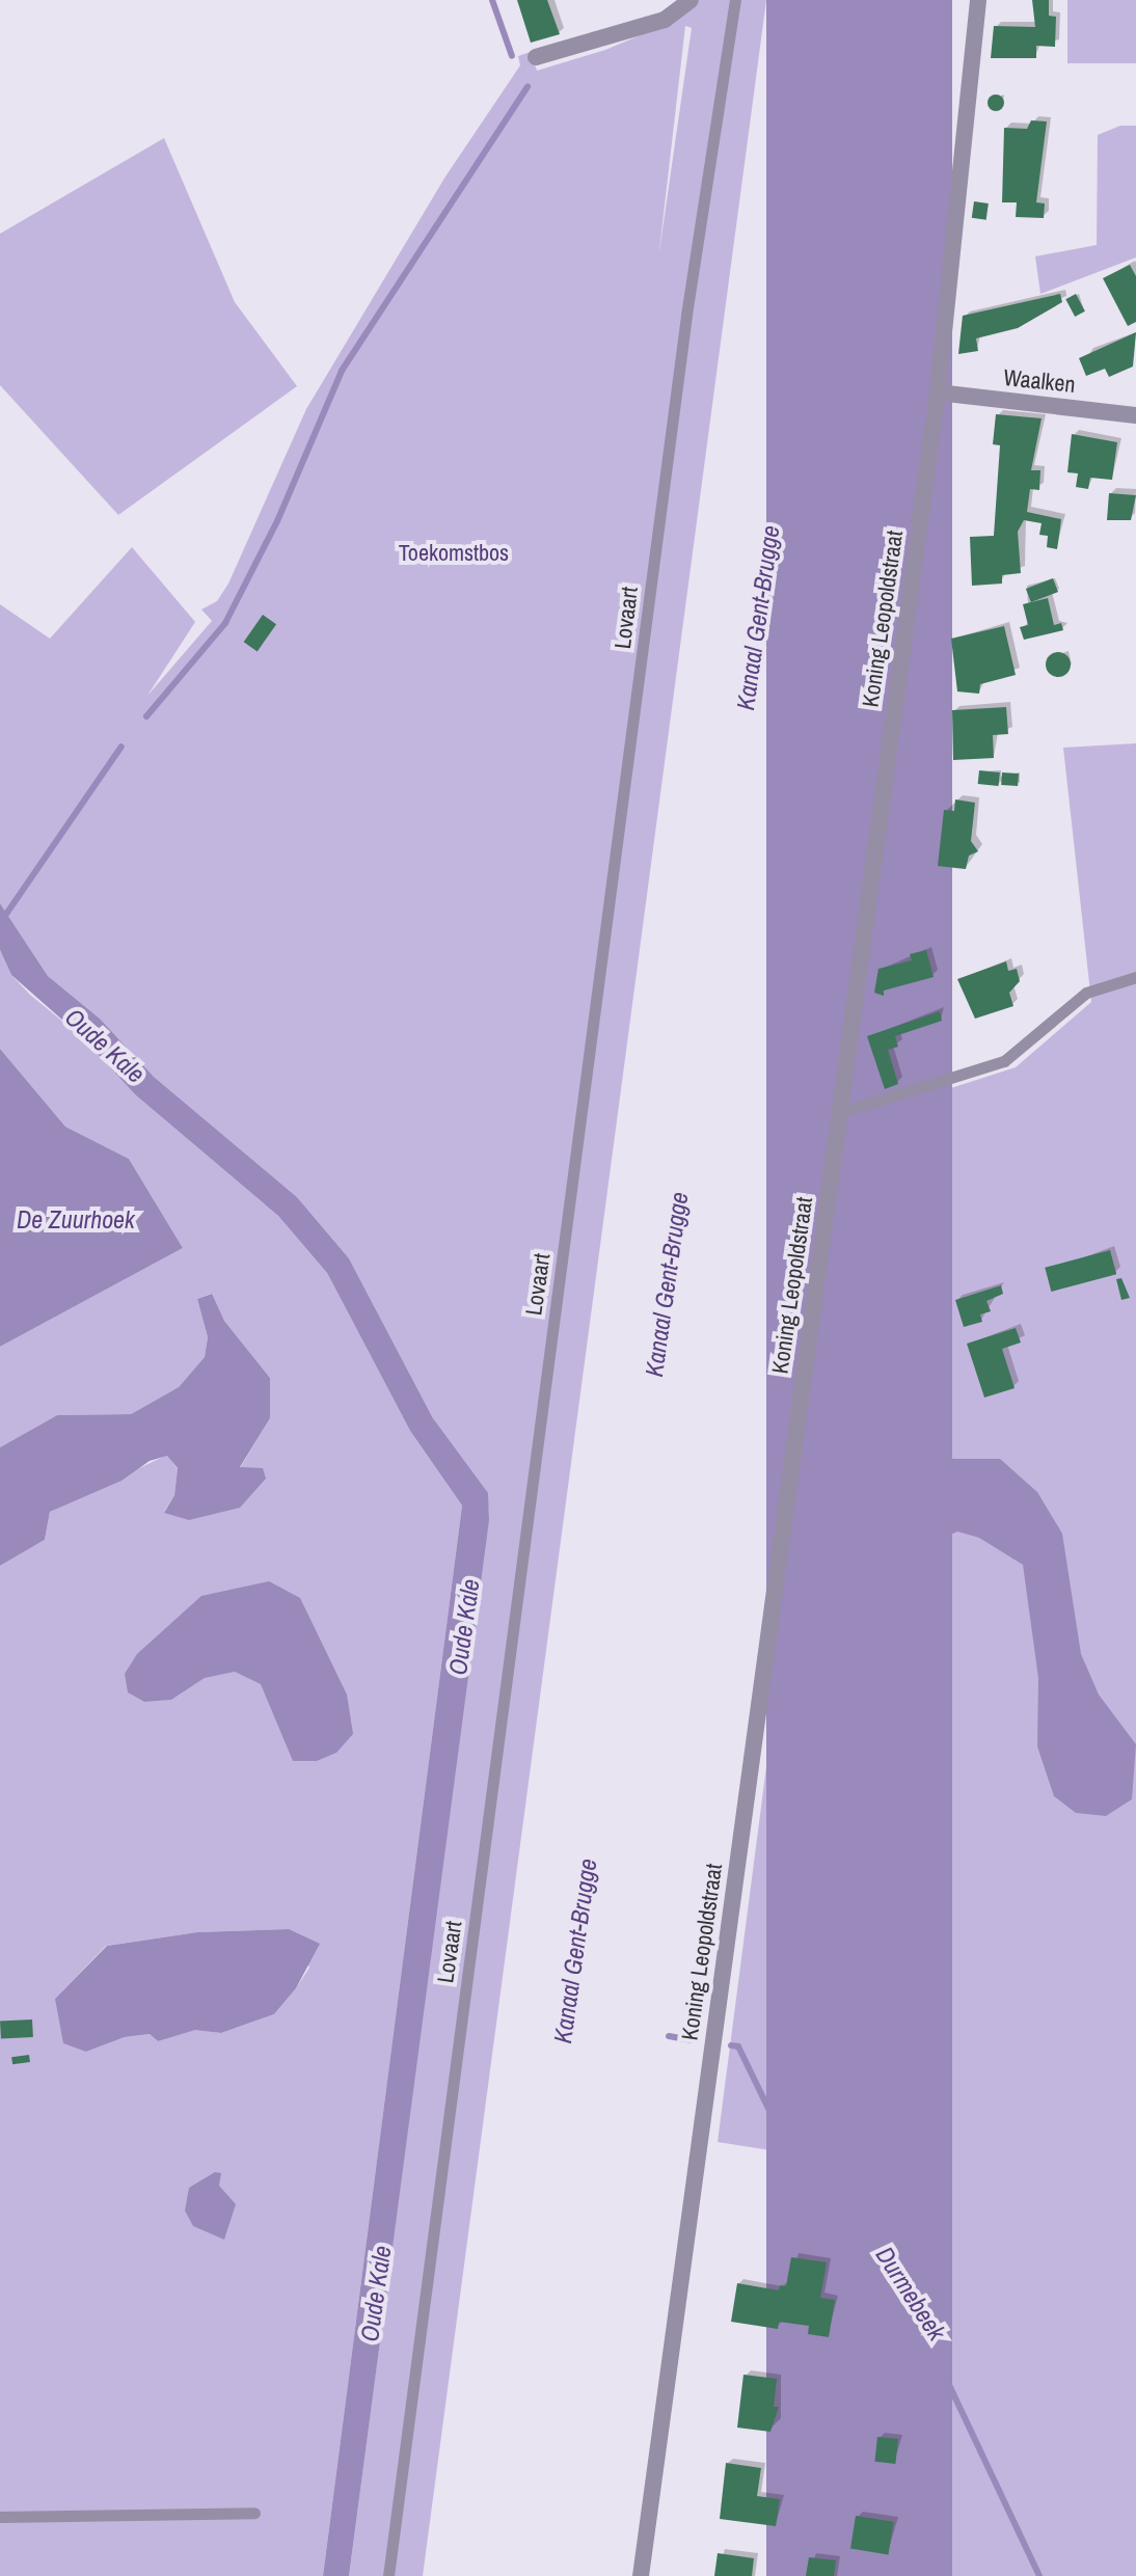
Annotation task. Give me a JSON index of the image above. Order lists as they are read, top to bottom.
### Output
{
  "streets": {
    "street": ["Waalken", "Koning Leopoldstraat"],
    "lane": ["Lovaart"]
  },
  "crossings": [
    ["Waalken", "Koning Leopoldstraat"]
  ],
  "water": [
    "Kanaal Gent-Brugge",
    "Oude Kale",
    "De Zuurhoek",
    "Durmebeek"
  ],
  "parks": ["Toekomstbos"]
}
